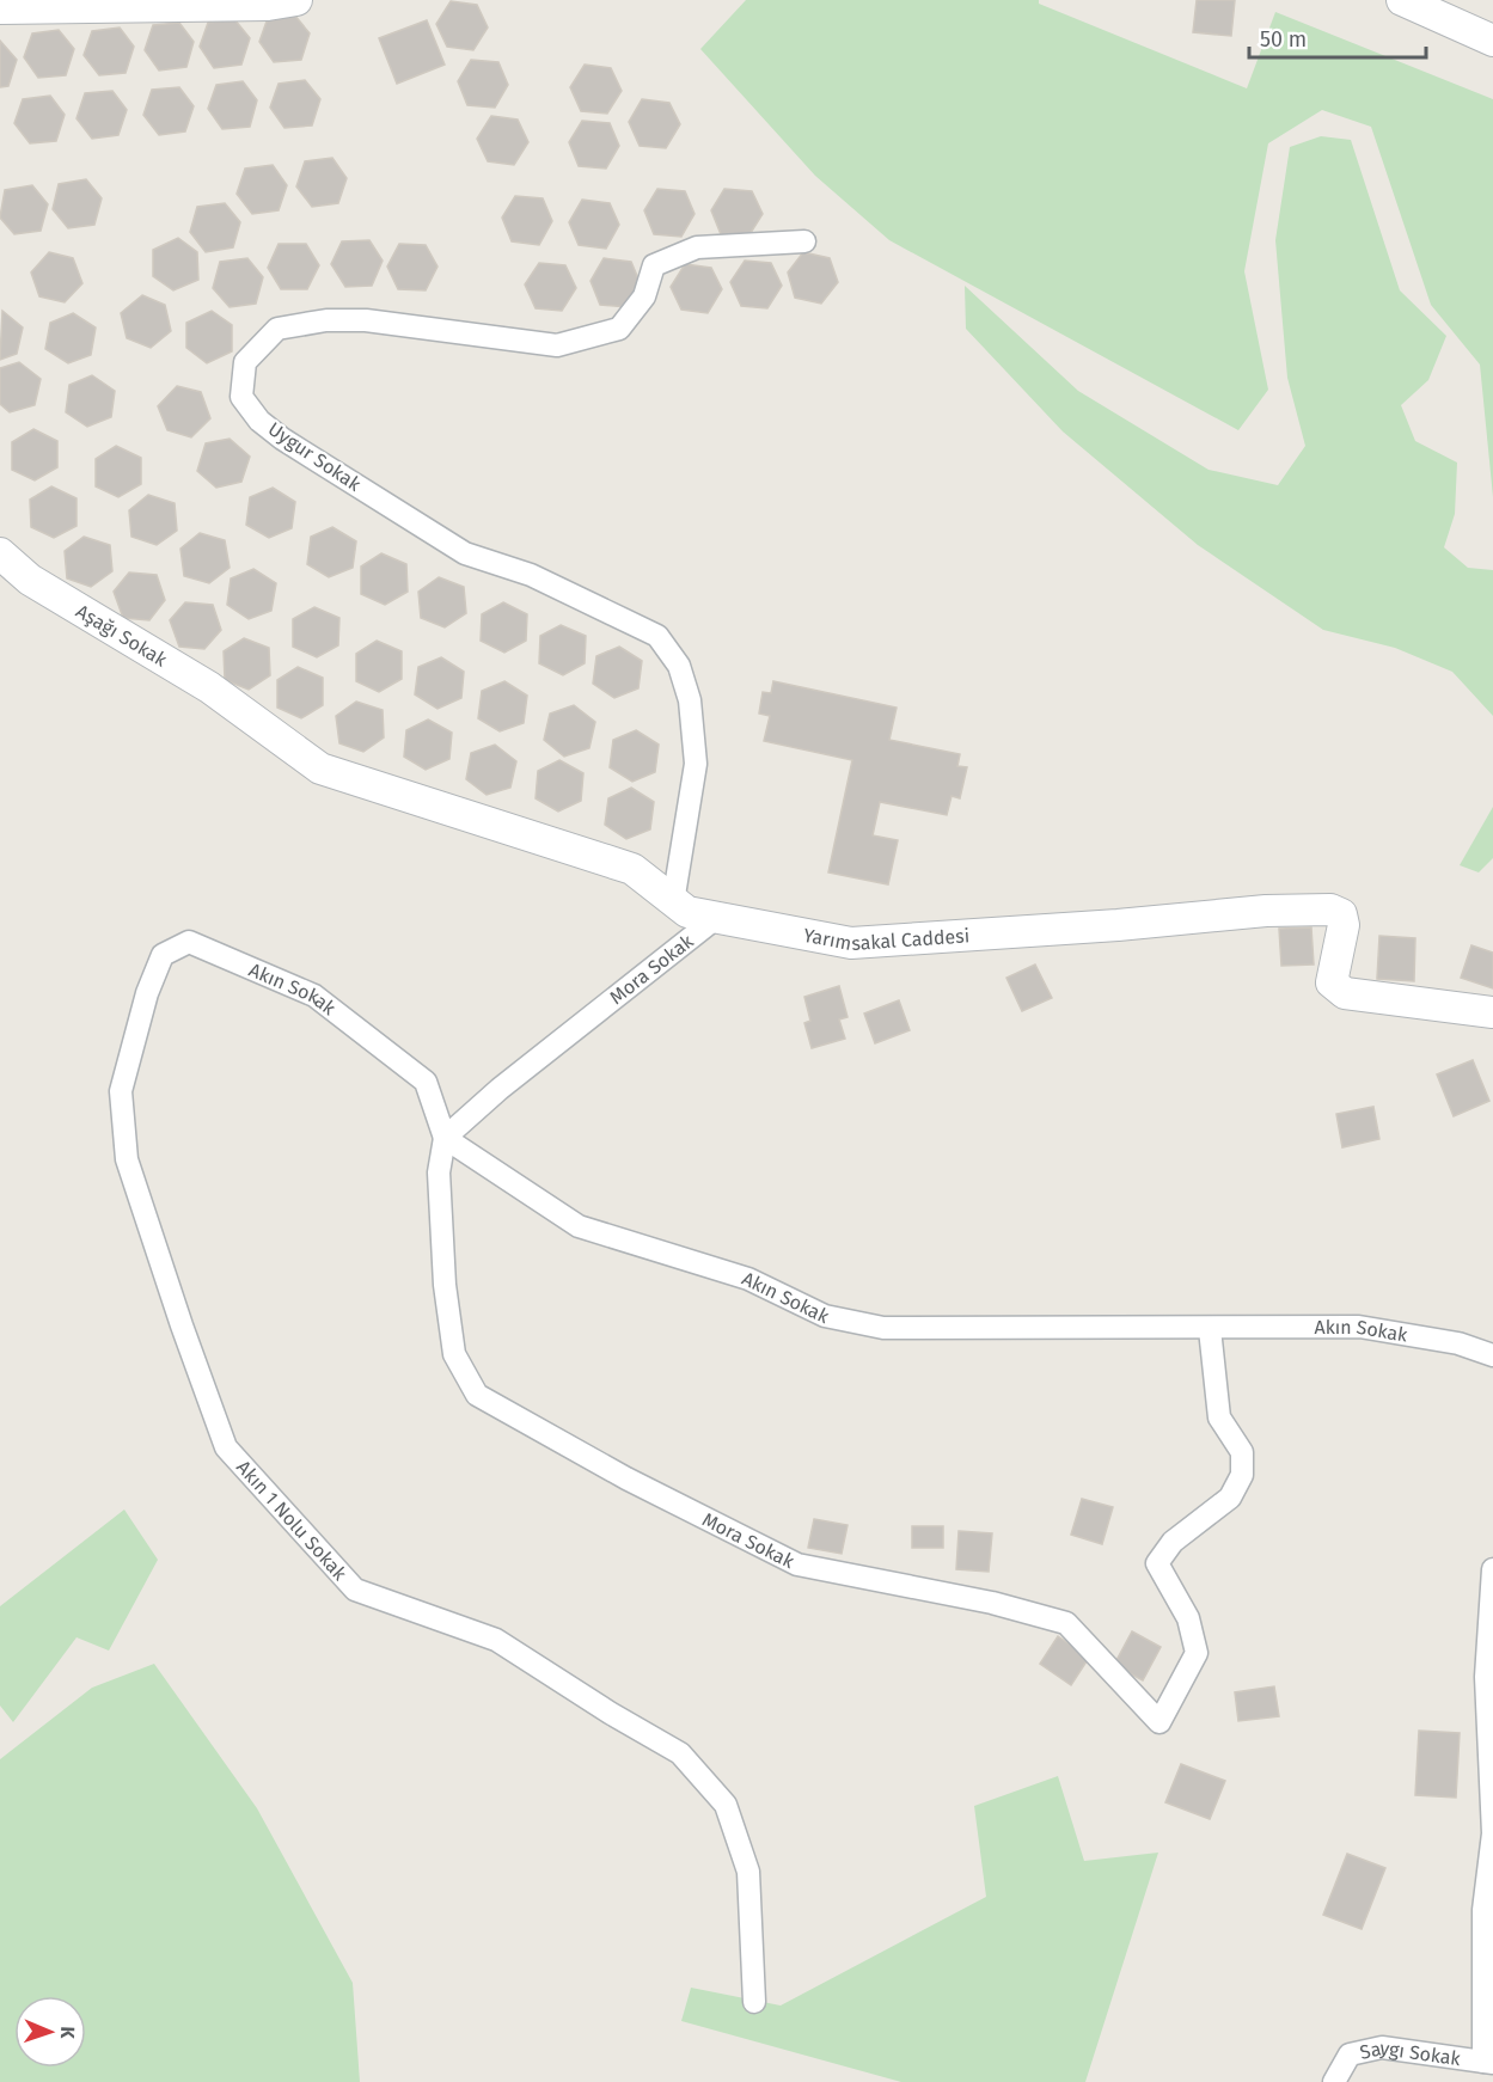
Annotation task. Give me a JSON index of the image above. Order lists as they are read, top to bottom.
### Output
{
  "streets": {
    "street": [
      "Uygur Sokak",
      "Aşağı Sokak",
      "Yarımsakal Caddesi",
      "Mora Sokak",
      "Akın Sokak",
      "Akın 1 Nolu Sokak",
      "Saygı Sokak"
    ]
  },
  "crossings": [
    ["Uygur Sokak", "Yarımsakal Caddesi"],
    ["Aşağı Sokak", "Yarımsakal Caddesi"],
    ["Yarımsakal Caddesi", "Mora Sokak"],
    ["Mora Sokak", "Akın Sokak"],
    ["Akın Sokak", "Akın 1 Nolu Sokak"]
  ],
  "scale_bar": "50 m",
  "north": "right"
}
